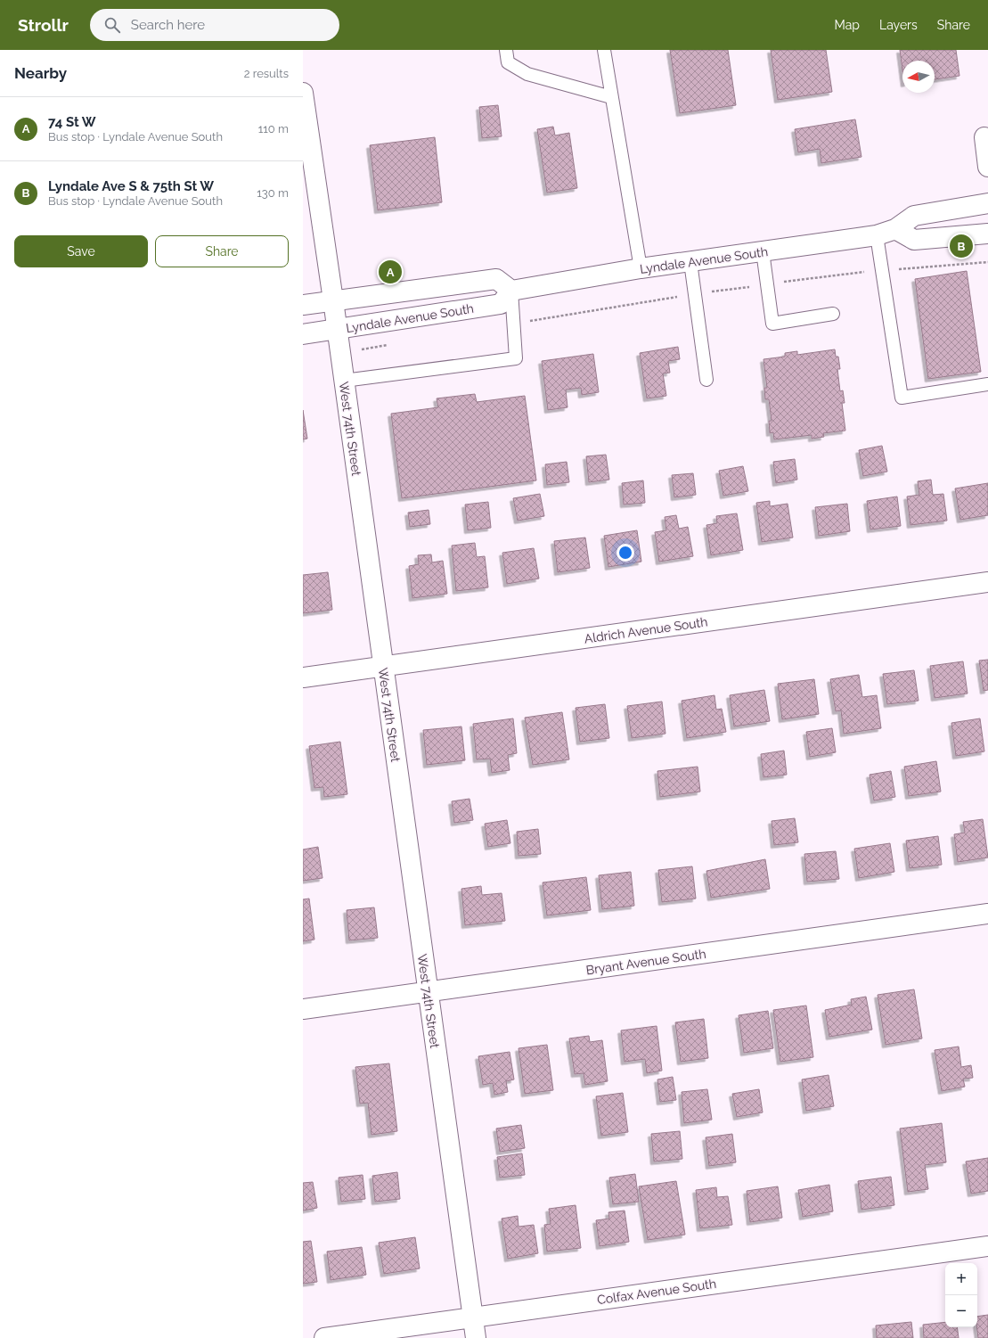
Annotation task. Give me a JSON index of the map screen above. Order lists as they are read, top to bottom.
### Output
{
  "streets": {
    "street": [
      "Lyndale Avenue South",
      "West 74th Street",
      "Aldrich Avenue South",
      "Bryant Avenue South",
      "Colfax Avenue South"
    ]
  },
  "crossings": [
    ["Lyndale Avenue South", "West 74th Street"],
    ["West 74th Street", "Aldrich Avenue South"],
    ["West 74th Street", "Bryant Avenue South"],
    ["West 74th Street", "Colfax Avenue South"]
  ],
  "north": "left",
  "page": {
    "header": "Strollr",
    "search": "Search here",
    "nav": ["Map", "Layers", "Share"],
    "heading": ["Nearby", "2 results"],
    "list": [
      {
        "mark": "A",
        "name": "74 St W",
        "note": "Bus stop · Lyndale Avenue South",
        "value": "110 m"
      },
      {
        "mark": "B",
        "name": "Lyndale Ave S & 75th St W",
        "note": "Bus stop · Lyndale Avenue South",
        "value": "130 m"
      }
    ],
    "buttons": ["Save", "Share"],
    "pins": ["B", "A"],
    "map_buttons": ["+", "−"]
  }
}
